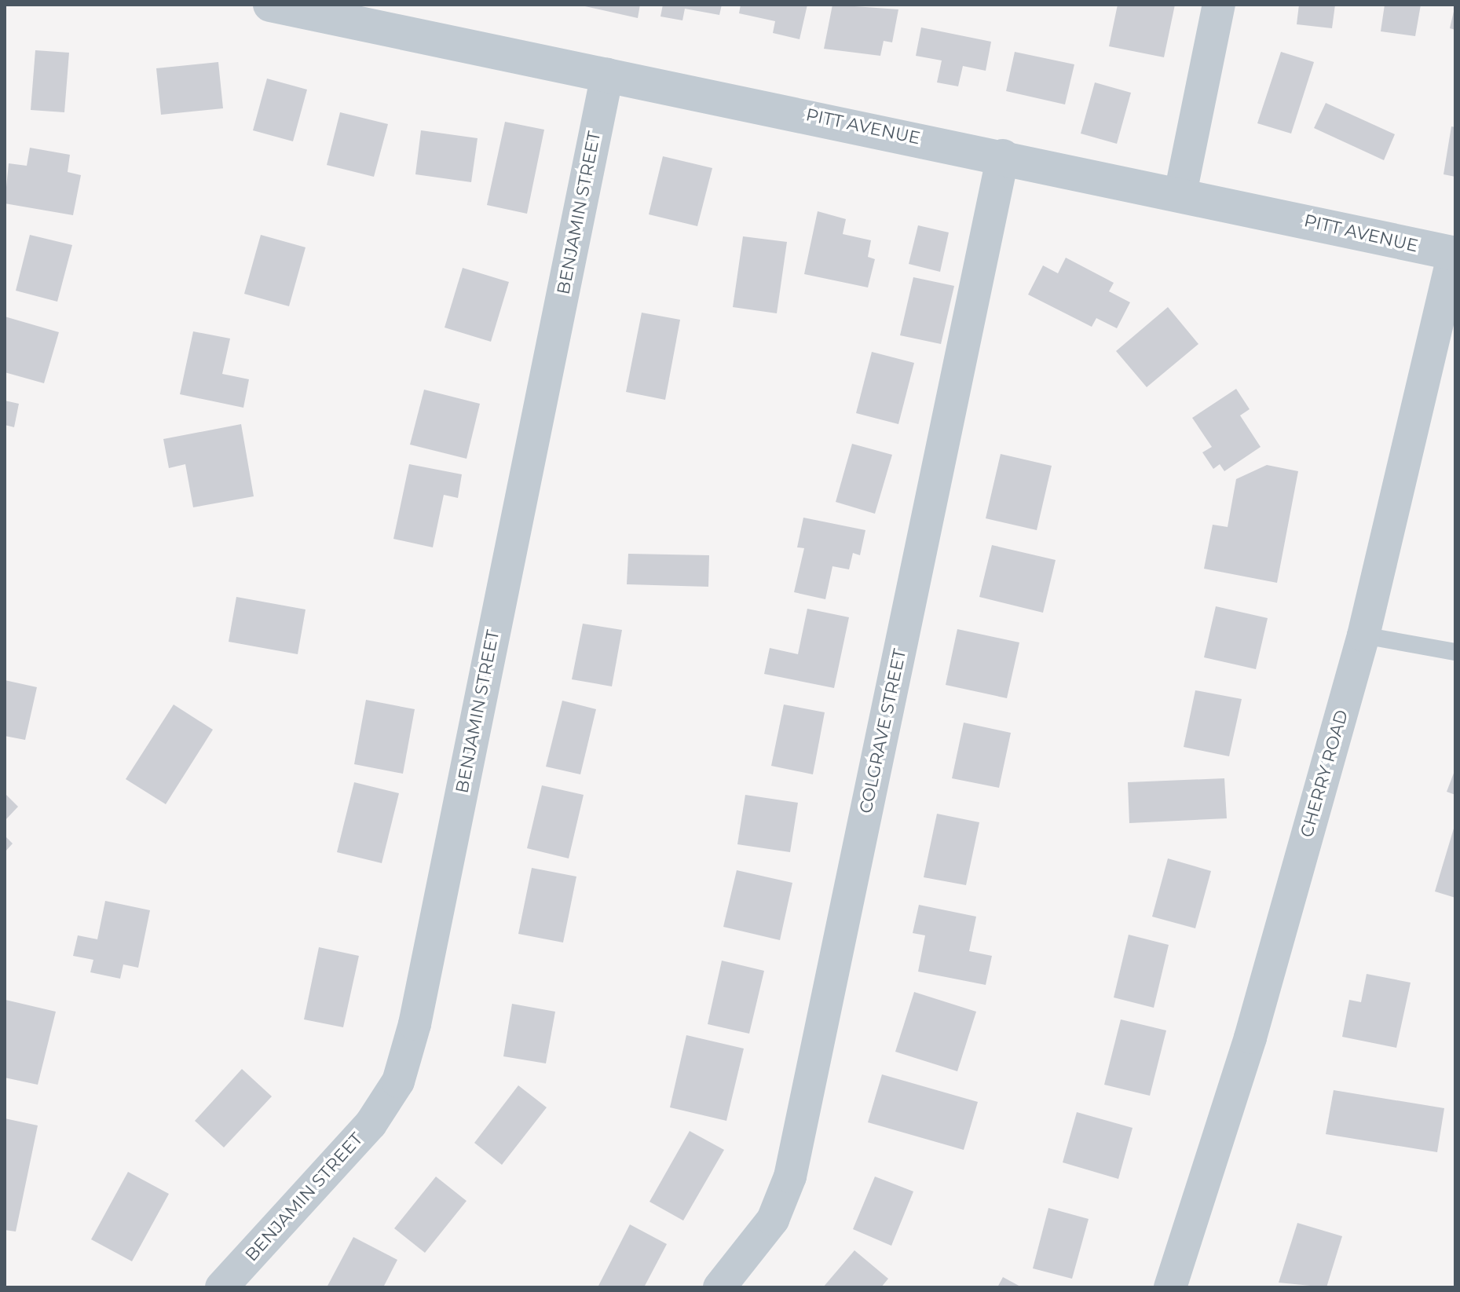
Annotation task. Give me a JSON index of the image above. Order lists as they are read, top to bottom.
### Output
{
  "streets": {
    "street": [
      "PITT AVENUE",
      "BENJAMIN STREET",
      "COLGRAVE STREET",
      "CHERRY ROAD"
    ]
  },
  "crossings": [
    ["PITT AVENUE", "BENJAMIN STREET"],
    ["PITT AVENUE", "COLGRAVE STREET"],
    ["PITT AVENUE", "CHERRY ROAD"]
  ]
}
